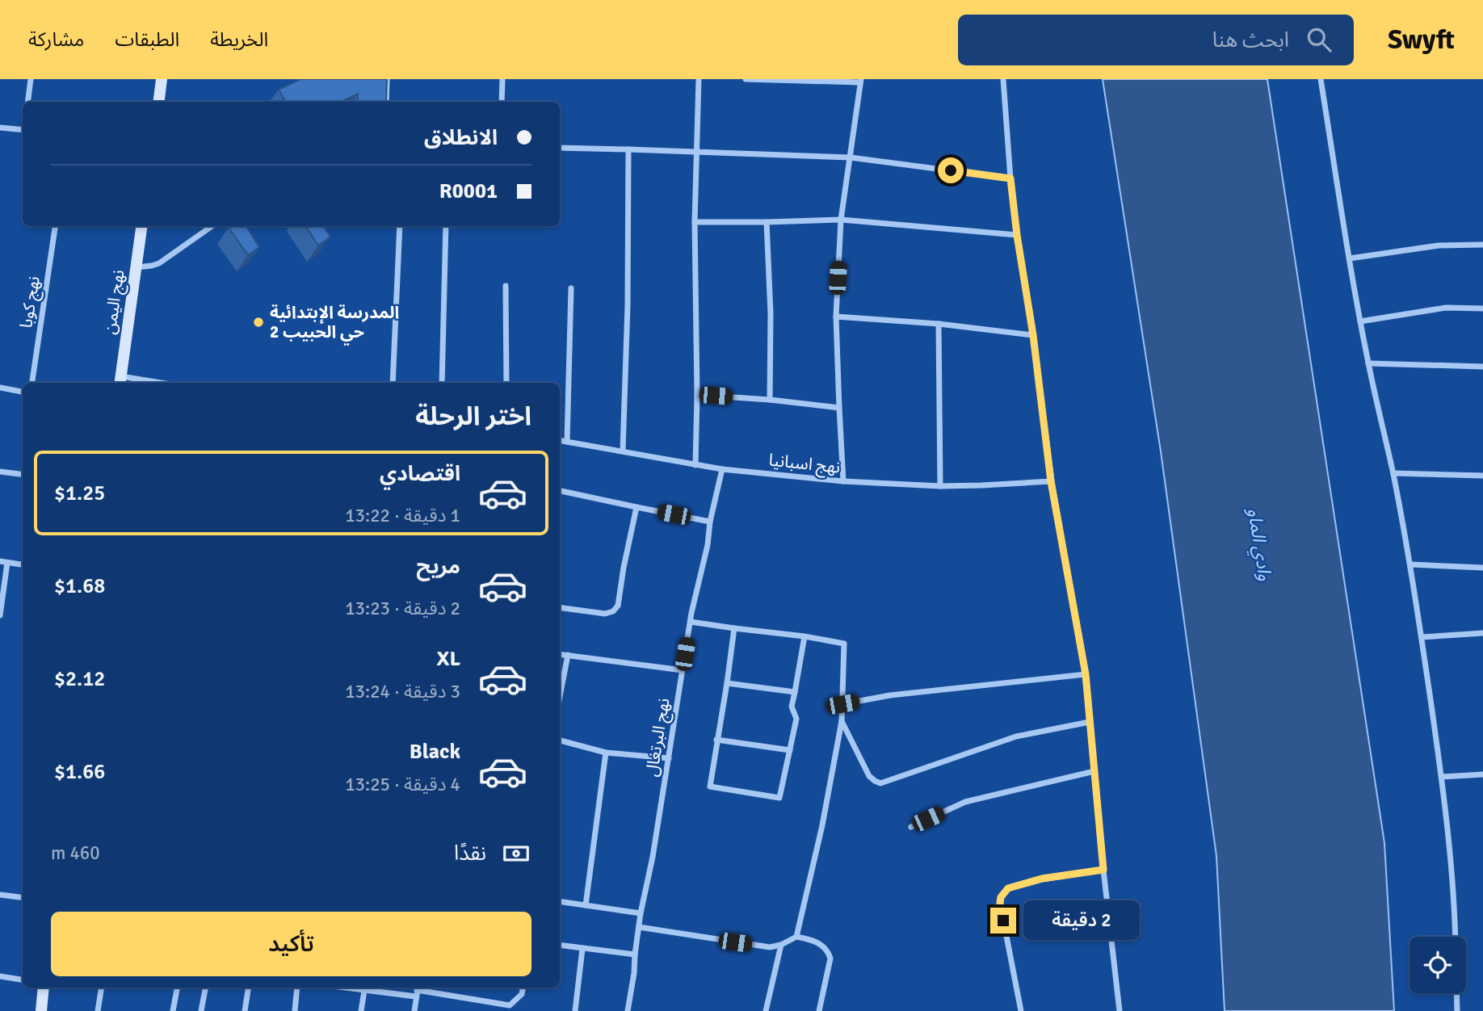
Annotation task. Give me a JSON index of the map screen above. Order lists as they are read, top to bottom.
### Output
{
  "streets": {
    "main road": ["نهج اليمن"],
    "street": ["نهج كوبا", "نهج اسبانيا", "نهج البرتغال"]
  },
  "crossings": [
    ["نهج اسبانيا", "نهج البرتغال"]
  ],
  "water": ["وادي الماو"],
  "places": ["المدرسة الإبتدائية حي الحبيب 2"],
  "page": {
    "header": "Swyft",
    "search": "ابحث هنا",
    "nav": ["الخريطة", "الطبقات", "مشاركة"],
    "banner": ["الانطلاق", "R0001"],
    "heading": "اختر الرحلة",
    "list": [
      {
        "name": "اقتصادي",
        "note": "1 دقيقة · 13:22",
        "value": "$1.25"
      },
      {
        "name": "مريح",
        "note": "2 دقيقة · 13:23",
        "value": "$1.68"
      },
      {
        "name": "XL",
        "note": "3 دقيقة · 13:24",
        "value": "$2.12"
      },
      {
        "name": "Black",
        "note": "4 دقيقة · 13:25",
        "value": "$1.66"
      }
    ],
    "pay": ["نقدًا", "460 m"],
    "bubble": "2 دقيقة",
    "buttons": "تأكيد"
  }
}
